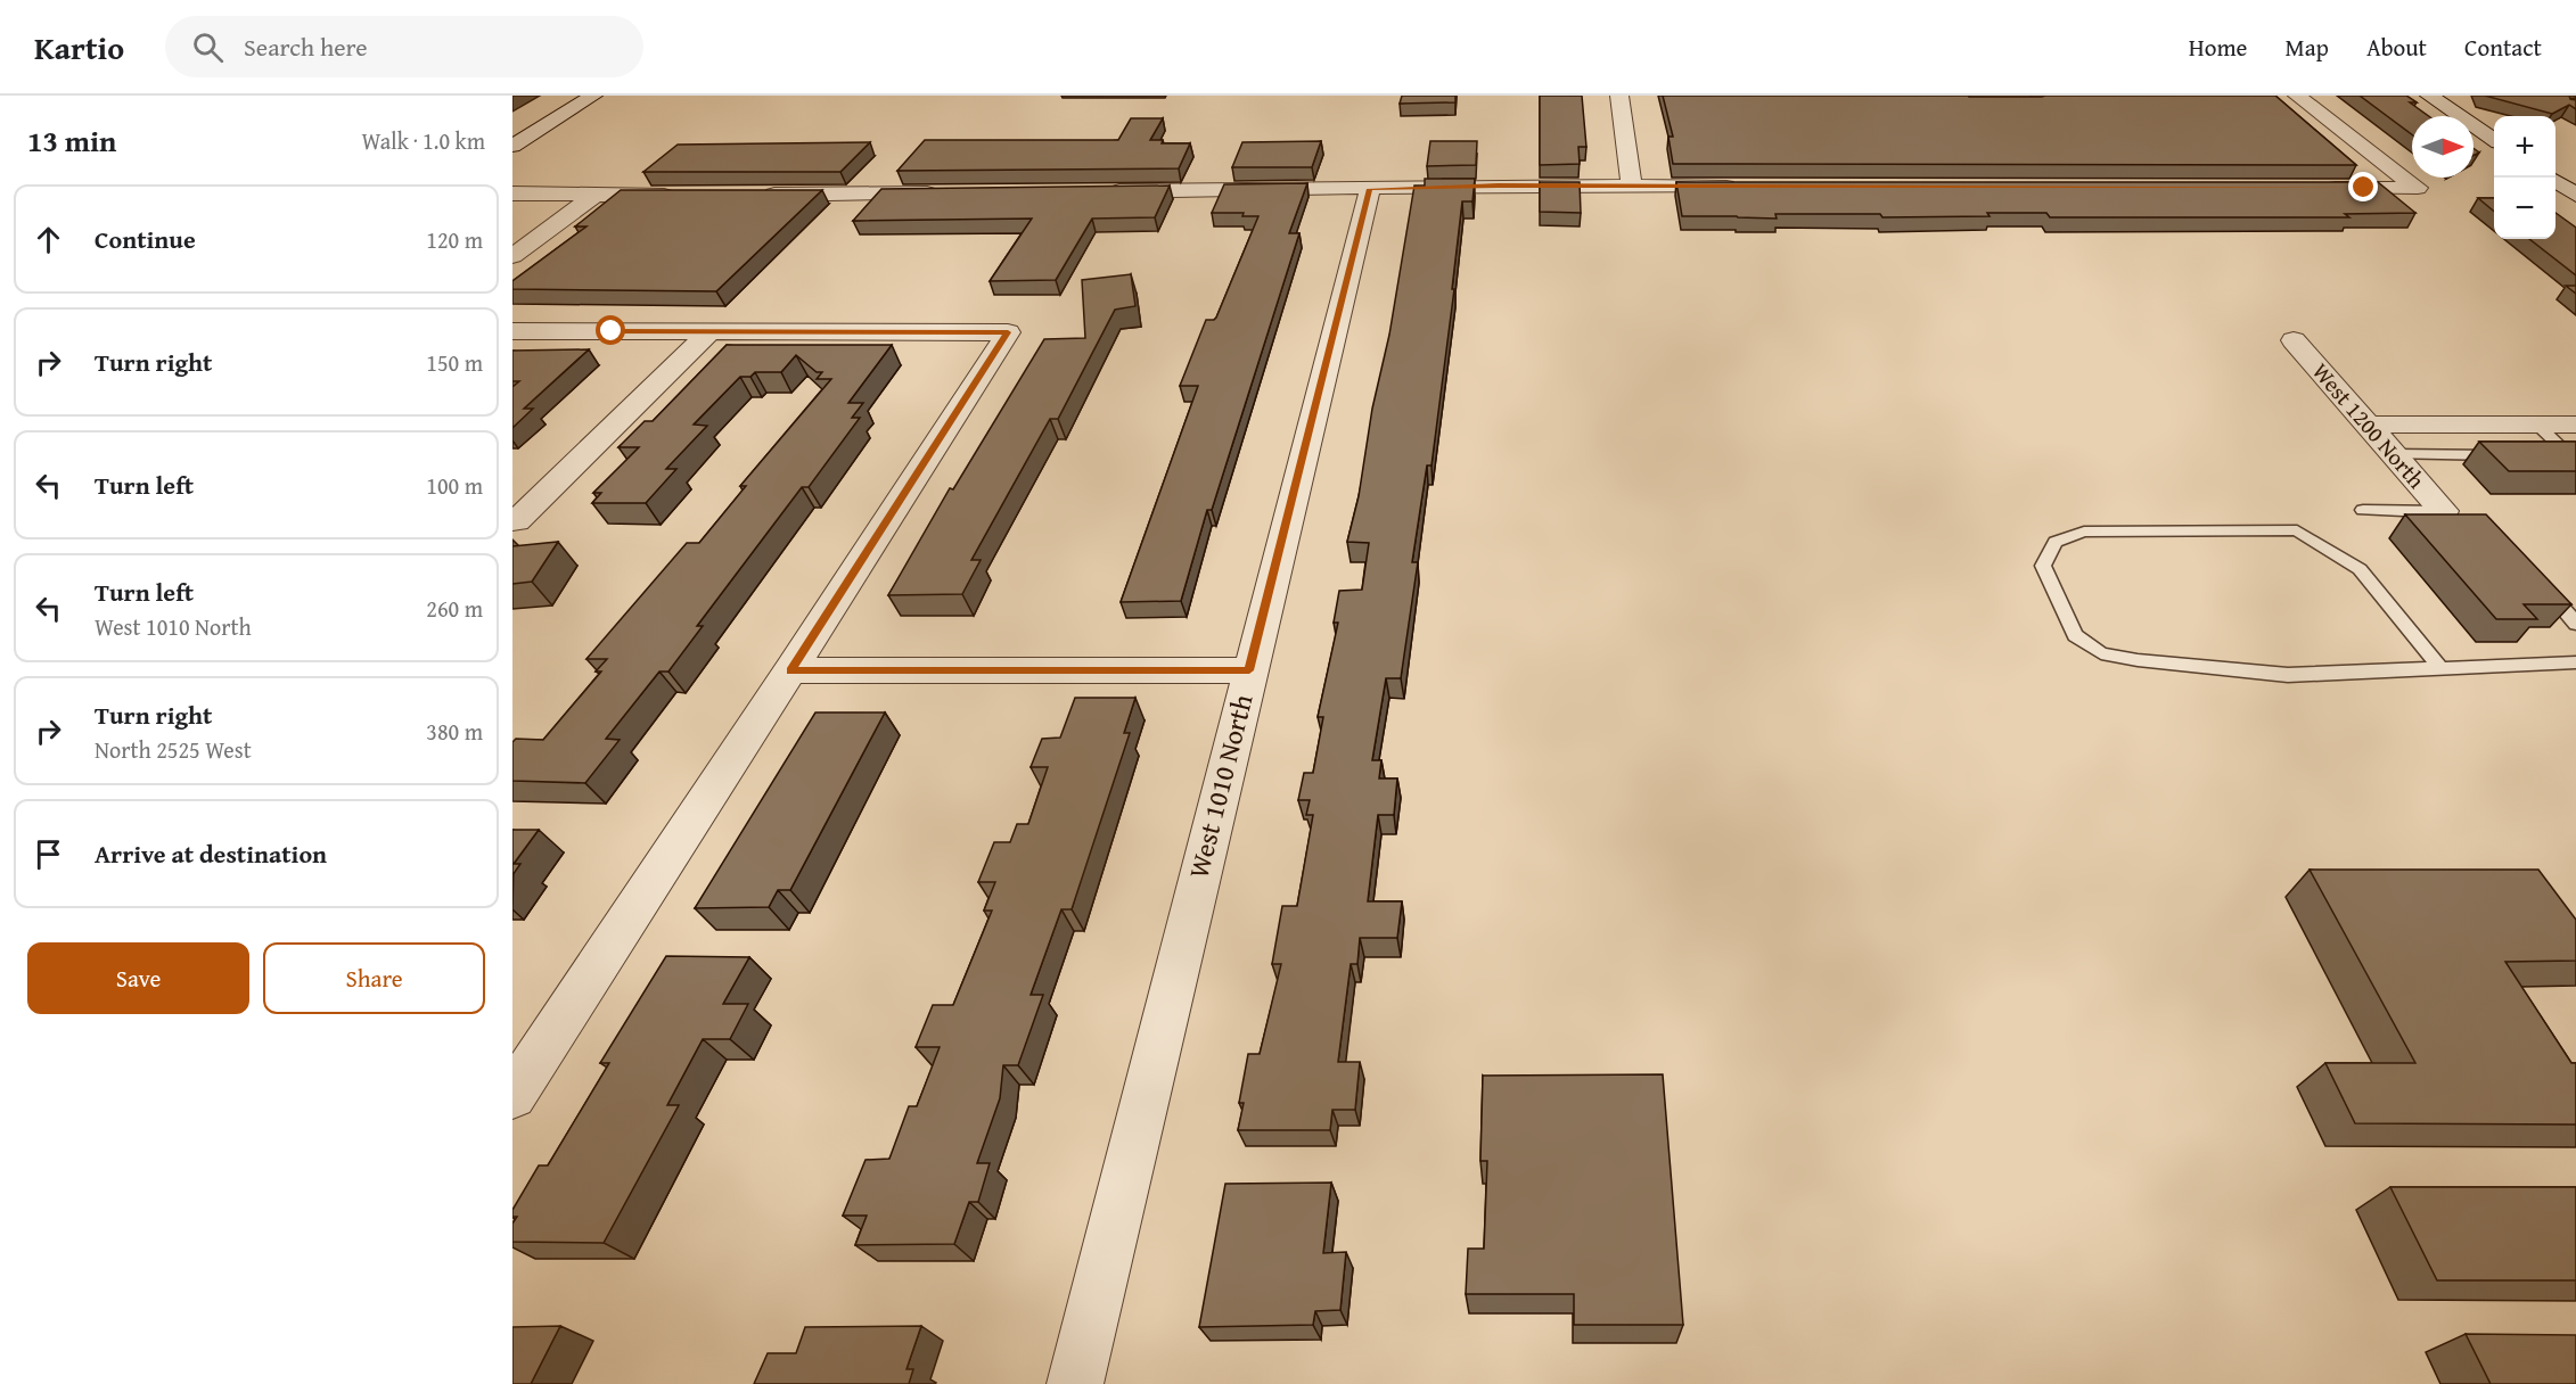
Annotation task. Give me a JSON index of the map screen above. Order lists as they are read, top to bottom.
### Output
{
  "streets": {
    "street": ["West 1200 North", "West 1010 North"]
  },
  "north": "right",
  "page": {
    "header": "Kartio",
    "search": "Search here",
    "nav": [
      "Home",
      "Map",
      "About",
      "Contact"
    ],
    "heading": ["13 min", "Walk · 1.0 km"],
    "map_buttons": ["+", "−"],
    "list": [
      ["Continue", "120 m"],
      ["Turn right", "150 m"],
      ["Turn left", "100 m"],
      ["Turn left", "West 1010 North", "260 m"],
      ["Turn right", "North 2525 West", "380 m"],
      "Arrive at destination"
    ],
    "buttons": ["Save", "Share"]
  }
}
